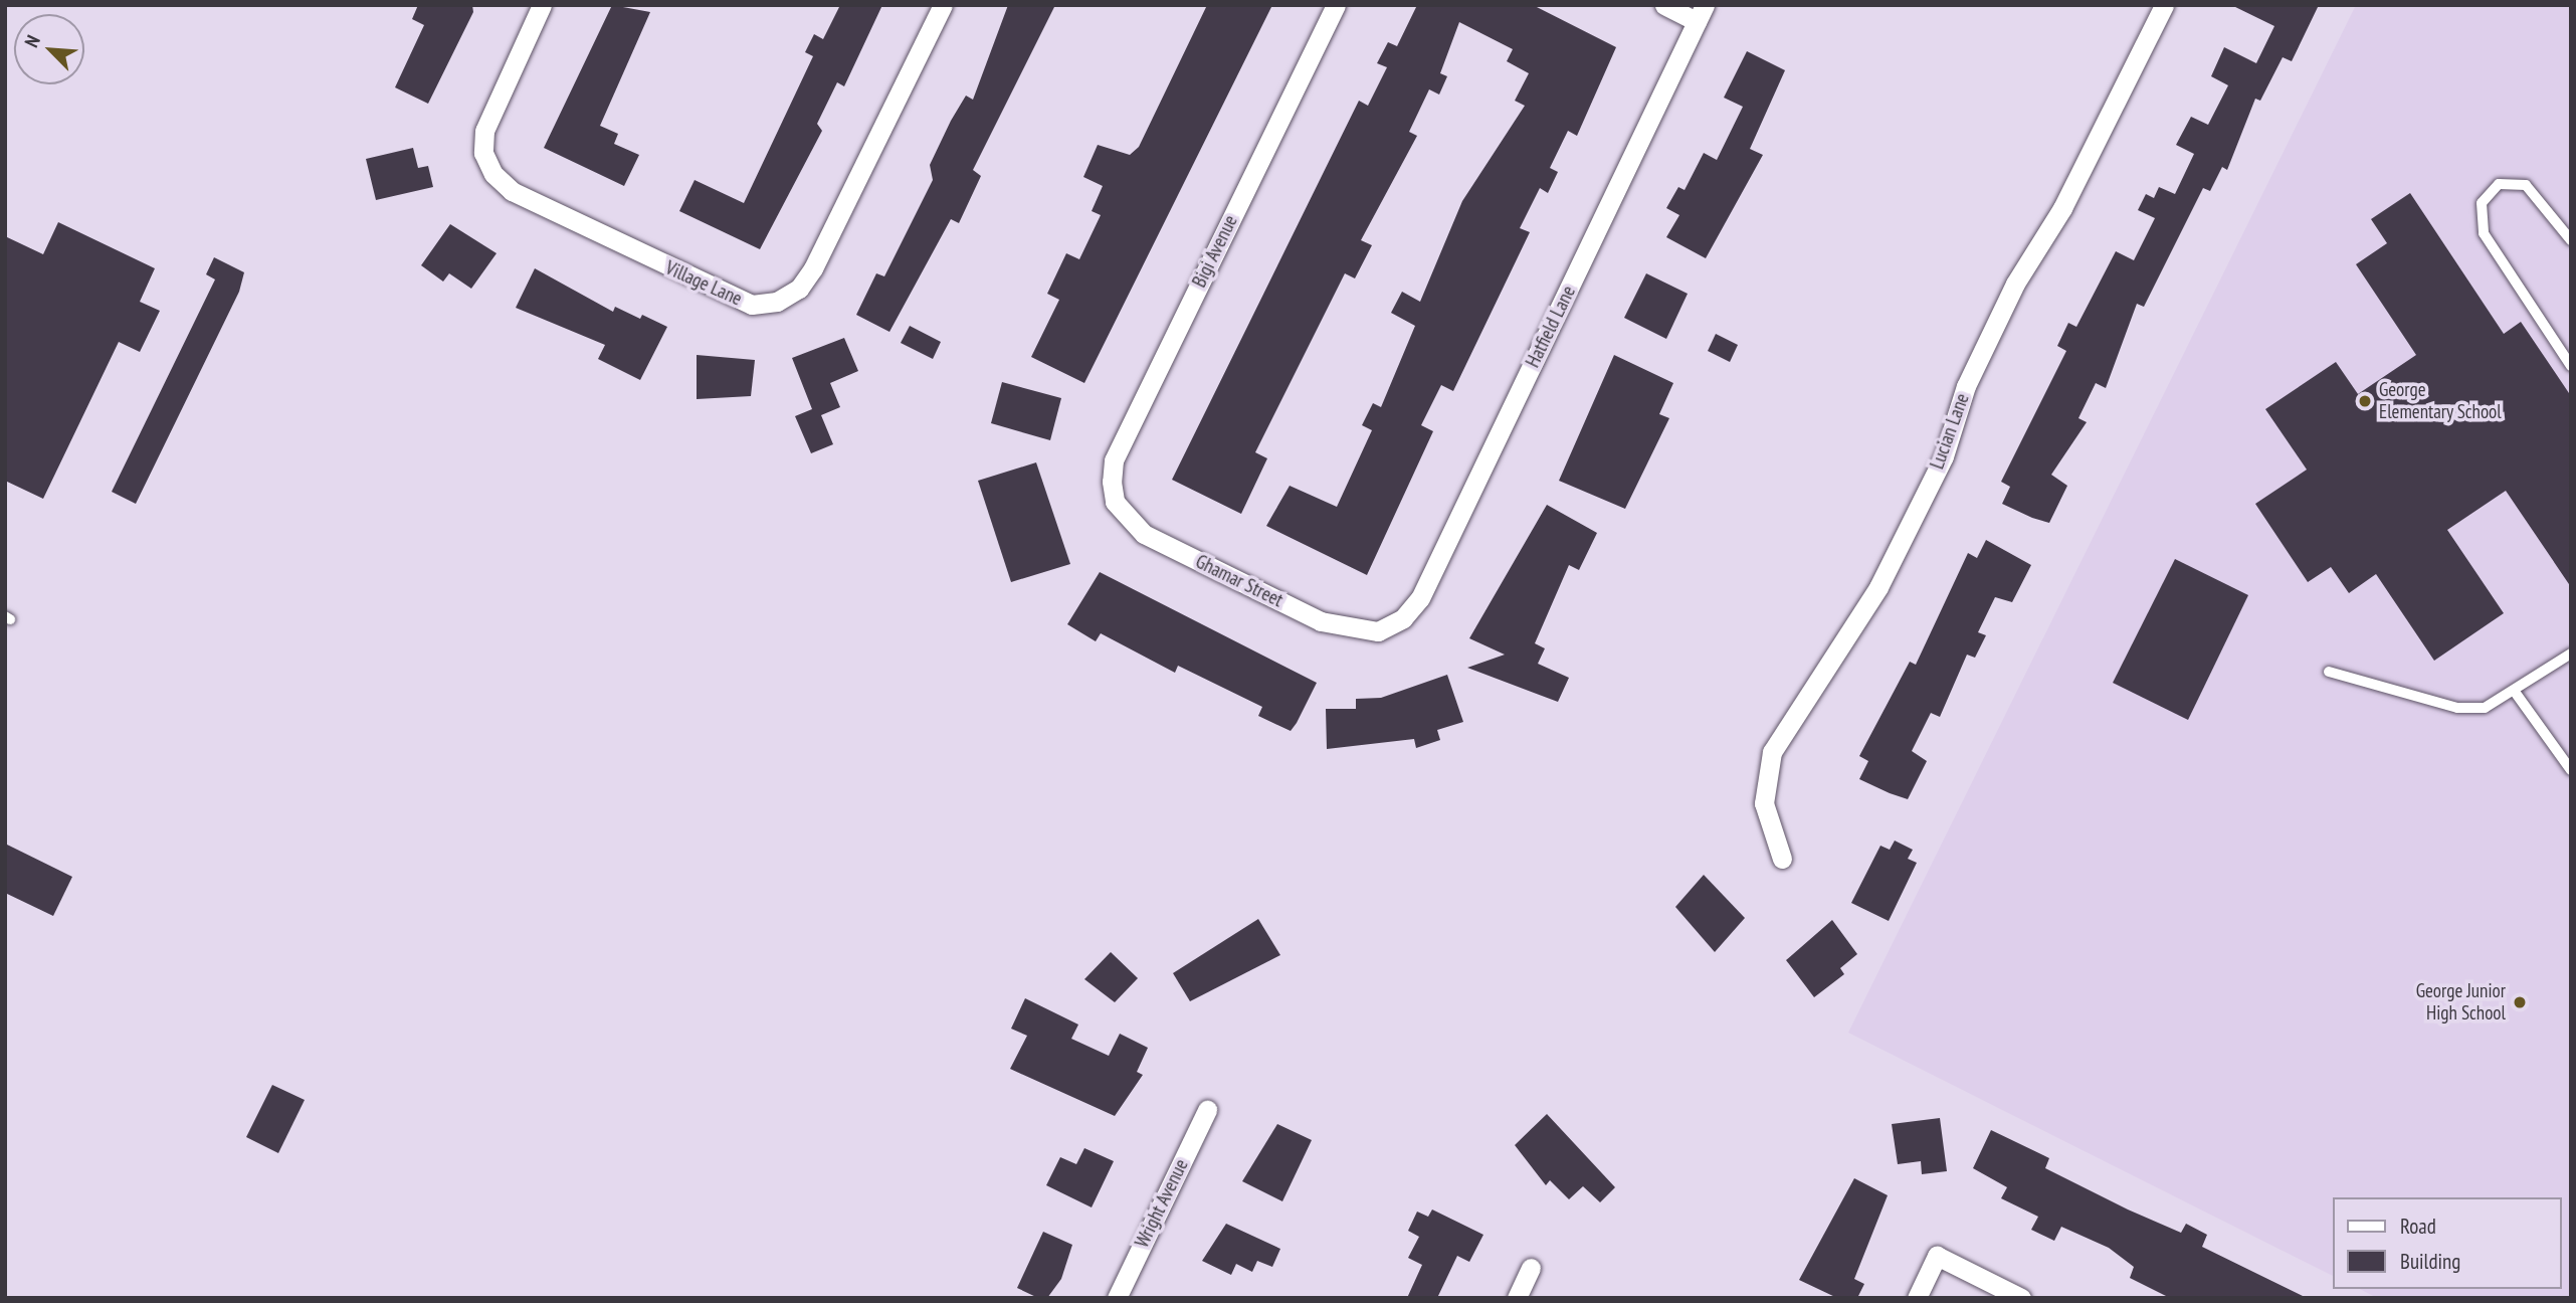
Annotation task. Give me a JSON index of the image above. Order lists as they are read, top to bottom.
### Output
{
  "streets": {
    "street": [
      "Bigi Avenue",
      "Village Lane",
      "Hatfield Lane",
      "Lucian Lane",
      "Ghamar Street",
      "Wright Avenue"
    ]
  },
  "crossings": [
    ["Bigi Avenue", "Ghamar Street"],
    ["Hatfield Lane", "Ghamar Street"]
  ],
  "places": ["George Elementary School", "George Junior High School"],
  "legend": ["Road", "Building"],
  "north": "top left"
}
